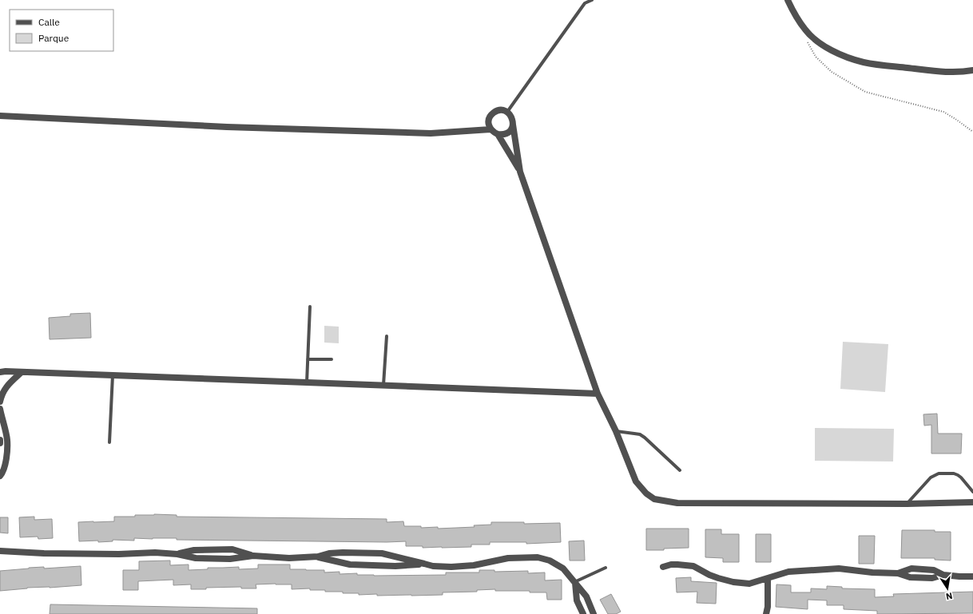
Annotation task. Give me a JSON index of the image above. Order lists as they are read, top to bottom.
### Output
{
  "legend": ["Calle", "Parque"],
  "north": "bottom"
}
